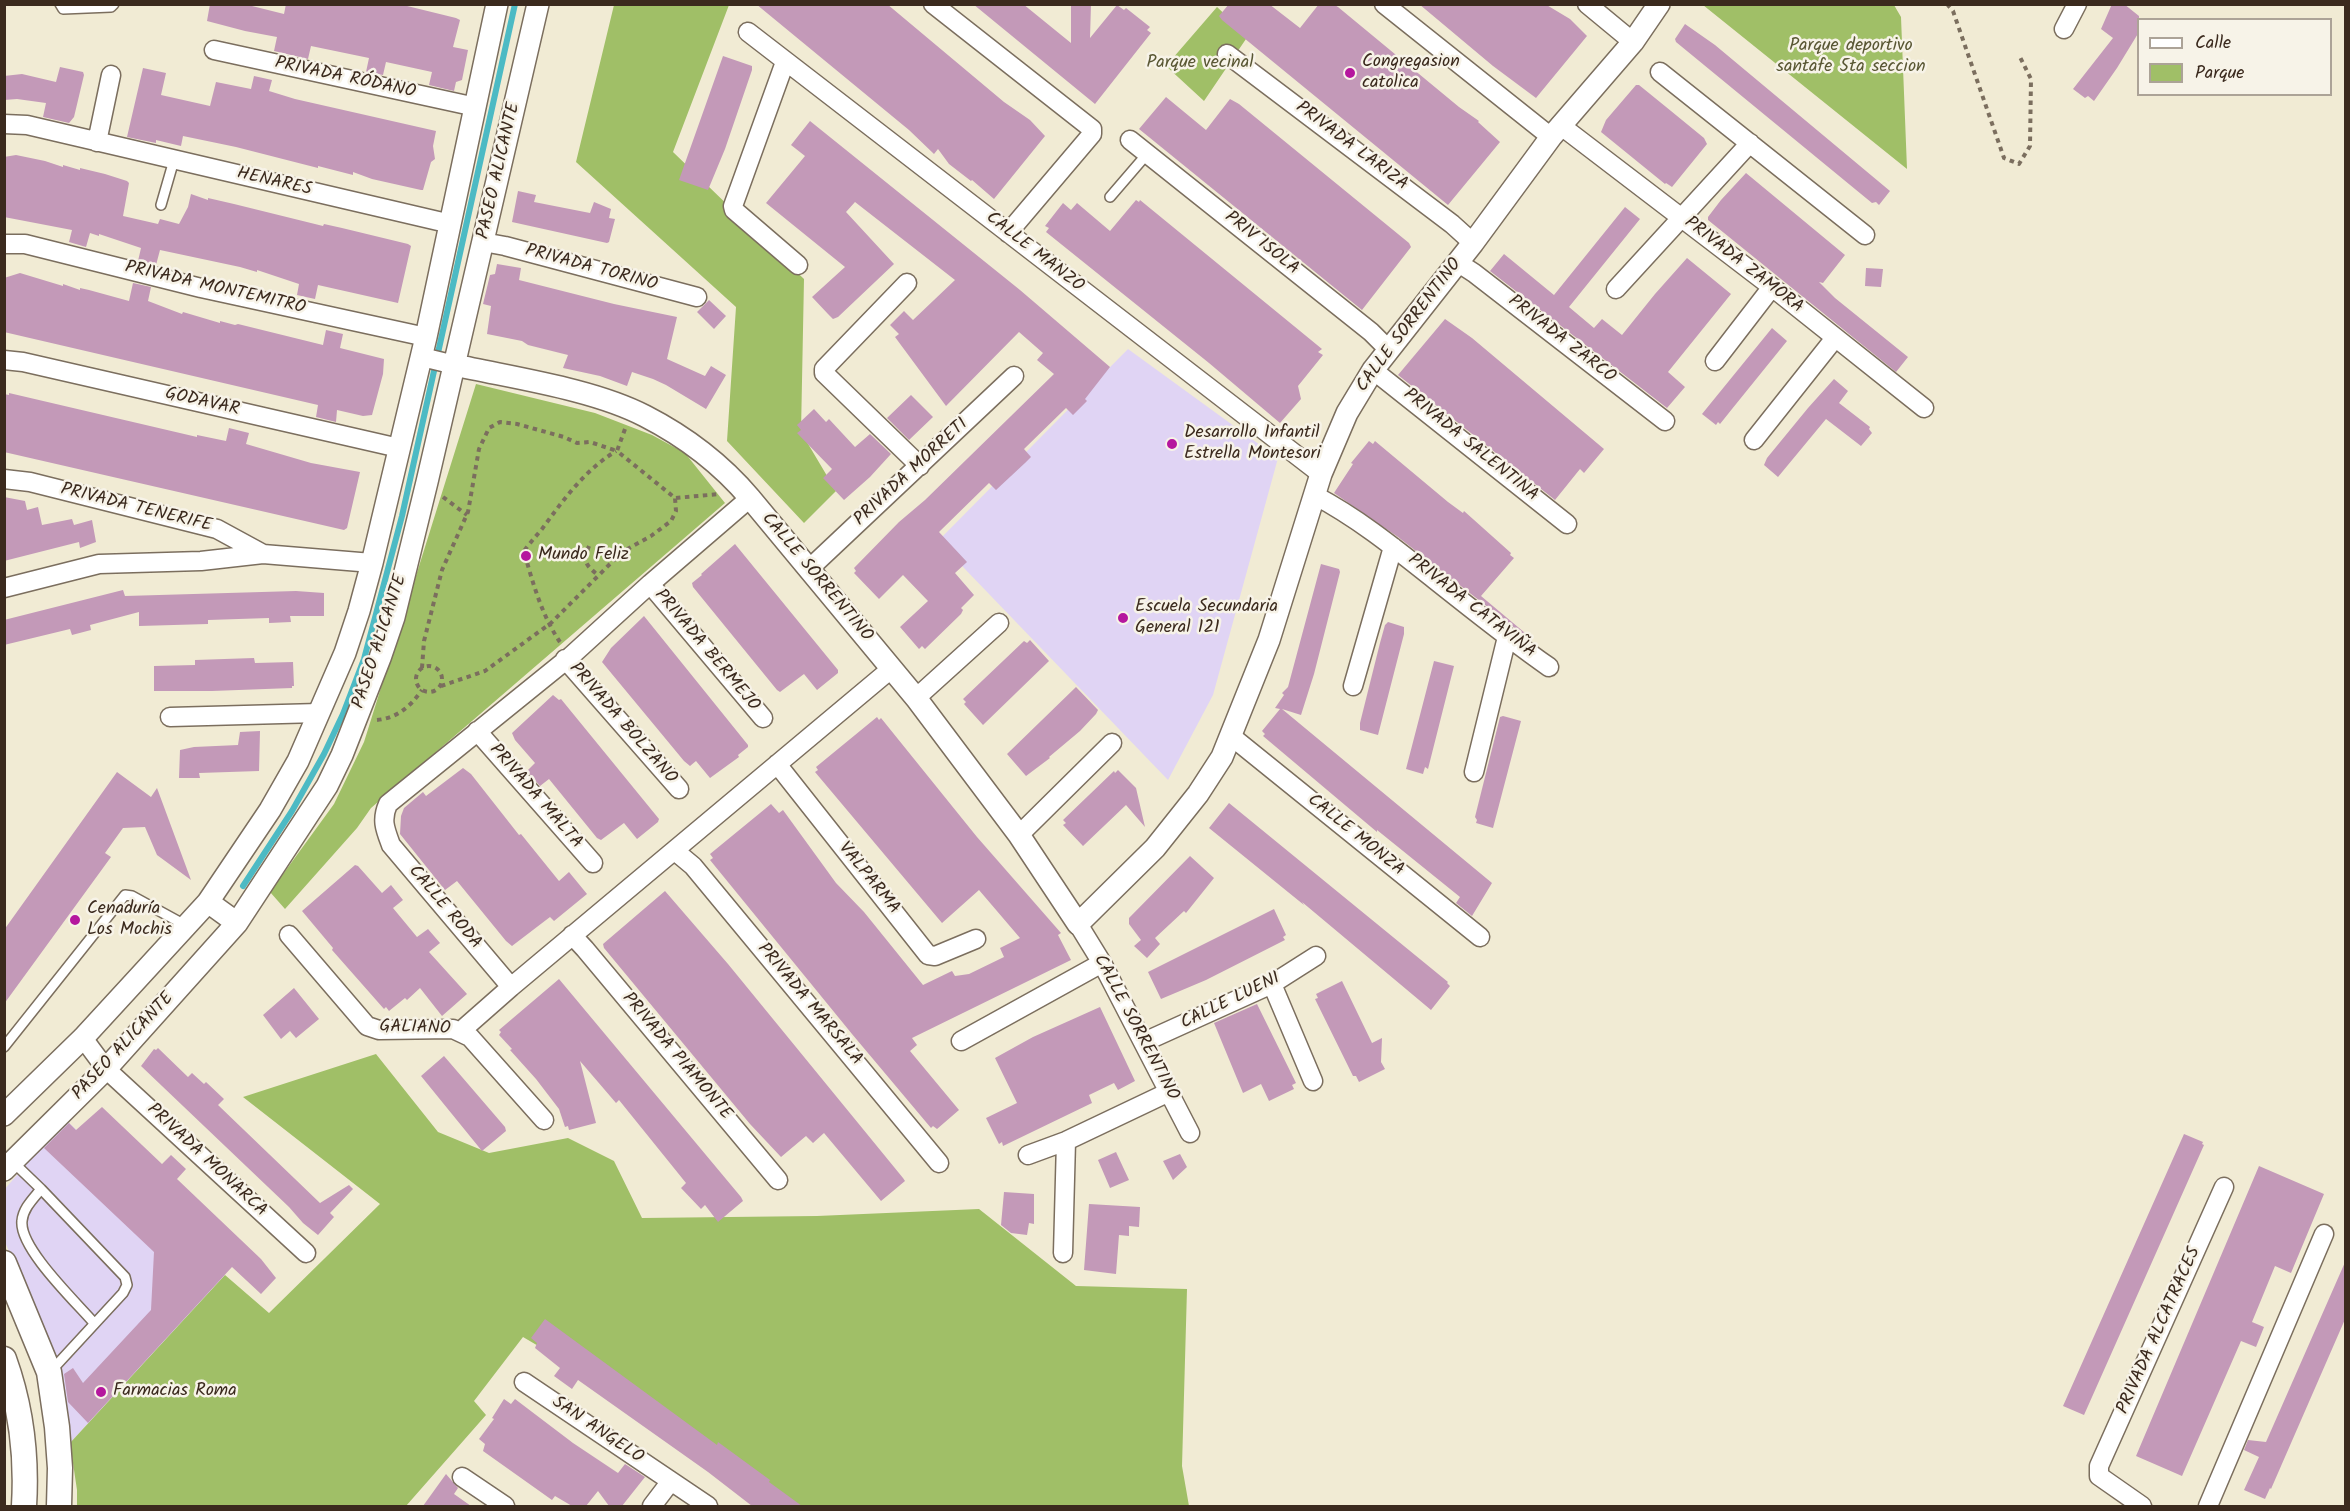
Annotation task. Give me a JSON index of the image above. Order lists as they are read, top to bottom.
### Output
{
  "streets": {
    "street": [
      "PRIVADA RÓDANO",
      "PRIVADA LARIZA",
      "PASEO ALICANTE",
      "HENARES",
      "PRIV ISOLA",
      "CALLE MANZO",
      "PRIVADA ZAMORA",
      "PRIVADA TORINO",
      "PRIVADA MONTEMITRO",
      "CALLE SORRENTINO",
      "PRIVADA ZARCO",
      "GODAVAR",
      "PRIVADA SALENTINA",
      "PRIVADA MORRETI",
      "PRIVADA TENERIFE",
      "PRIVADA CATAVIÑA",
      "PRIVADA BERMEJO",
      "PRIVADA BOLZANO",
      "PRIVADA MALTA",
      "CALLE MONZA",
      "VALPARMA",
      "CALLE RODA",
      "CALLE LUENI",
      "PRIVADA MARSALA",
      "GALIANO",
      "PRIVADA PIAMONTE",
      "PRIVADA MONARCA",
      "PRIVADA ALCATRACES",
      "SAN ANGELO"
    ]
  },
  "crossings": [
    ["PRIVADA RÓDANO", "PASEO ALICANTE"],
    ["PRIVADA LARIZA", "CALLE SORRENTINO"],
    ["PASEO ALICANTE", "HENARES"],
    ["PASEO ALICANTE", "PRIVADA TORINO"],
    ["PASEO ALICANTE", "PRIVADA MONTEMITRO"],
    ["PASEO ALICANTE", "CALLE SORRENTINO"],
    ["PASEO ALICANTE", "GODAVAR"],
    ["PASEO ALICANTE", "PRIVADA TENERIFE"],
    ["PASEO ALICANTE", "PRIVADA MONARCA"],
    ["PRIV ISOLA", "CALLE SORRENTINO"],
    ["CALLE MANZO", "CALLE SORRENTINO"],
    ["PRIVADA ZAMORA", "CALLE SORRENTINO"],
    ["PRIVADA MONTEMITRO", "CALLE SORRENTINO"],
    ["CALLE SORRENTINO", "PRIVADA ZARCO"],
    ["CALLE SORRENTINO", "PRIVADA SALENTINA"],
    ["CALLE SORRENTINO", "PRIVADA MORRETI"],
    ["CALLE SORRENTINO", "PRIVADA CATAVIÑA"],
    ["CALLE SORRENTINO", "CALLE MONZA"],
    ["CALLE SORRENTINO", "CALLE RODA"],
    ["CALLE SORRENTINO", "CALLE LUENI"],
    ["PRIVADA BERMEJO", "CALLE RODA"],
    ["PRIVADA BOLZANO", "CALLE RODA"],
    ["PRIVADA MALTA", "CALLE RODA"]
  ],
  "parks": ["Parque deportivo santafe 5ta seccion", "Parque vecinal"],
  "places": [
    "Congregasion catolica",
    "Desarrollo Infantil Estrella Montesori",
    "Mundo Feliz",
    "Escuela Secundaria General 121",
    "Cenaduría Los Mochis",
    "Farmacias Roma"
  ],
  "legend": ["Calle", "Parque"]
}
